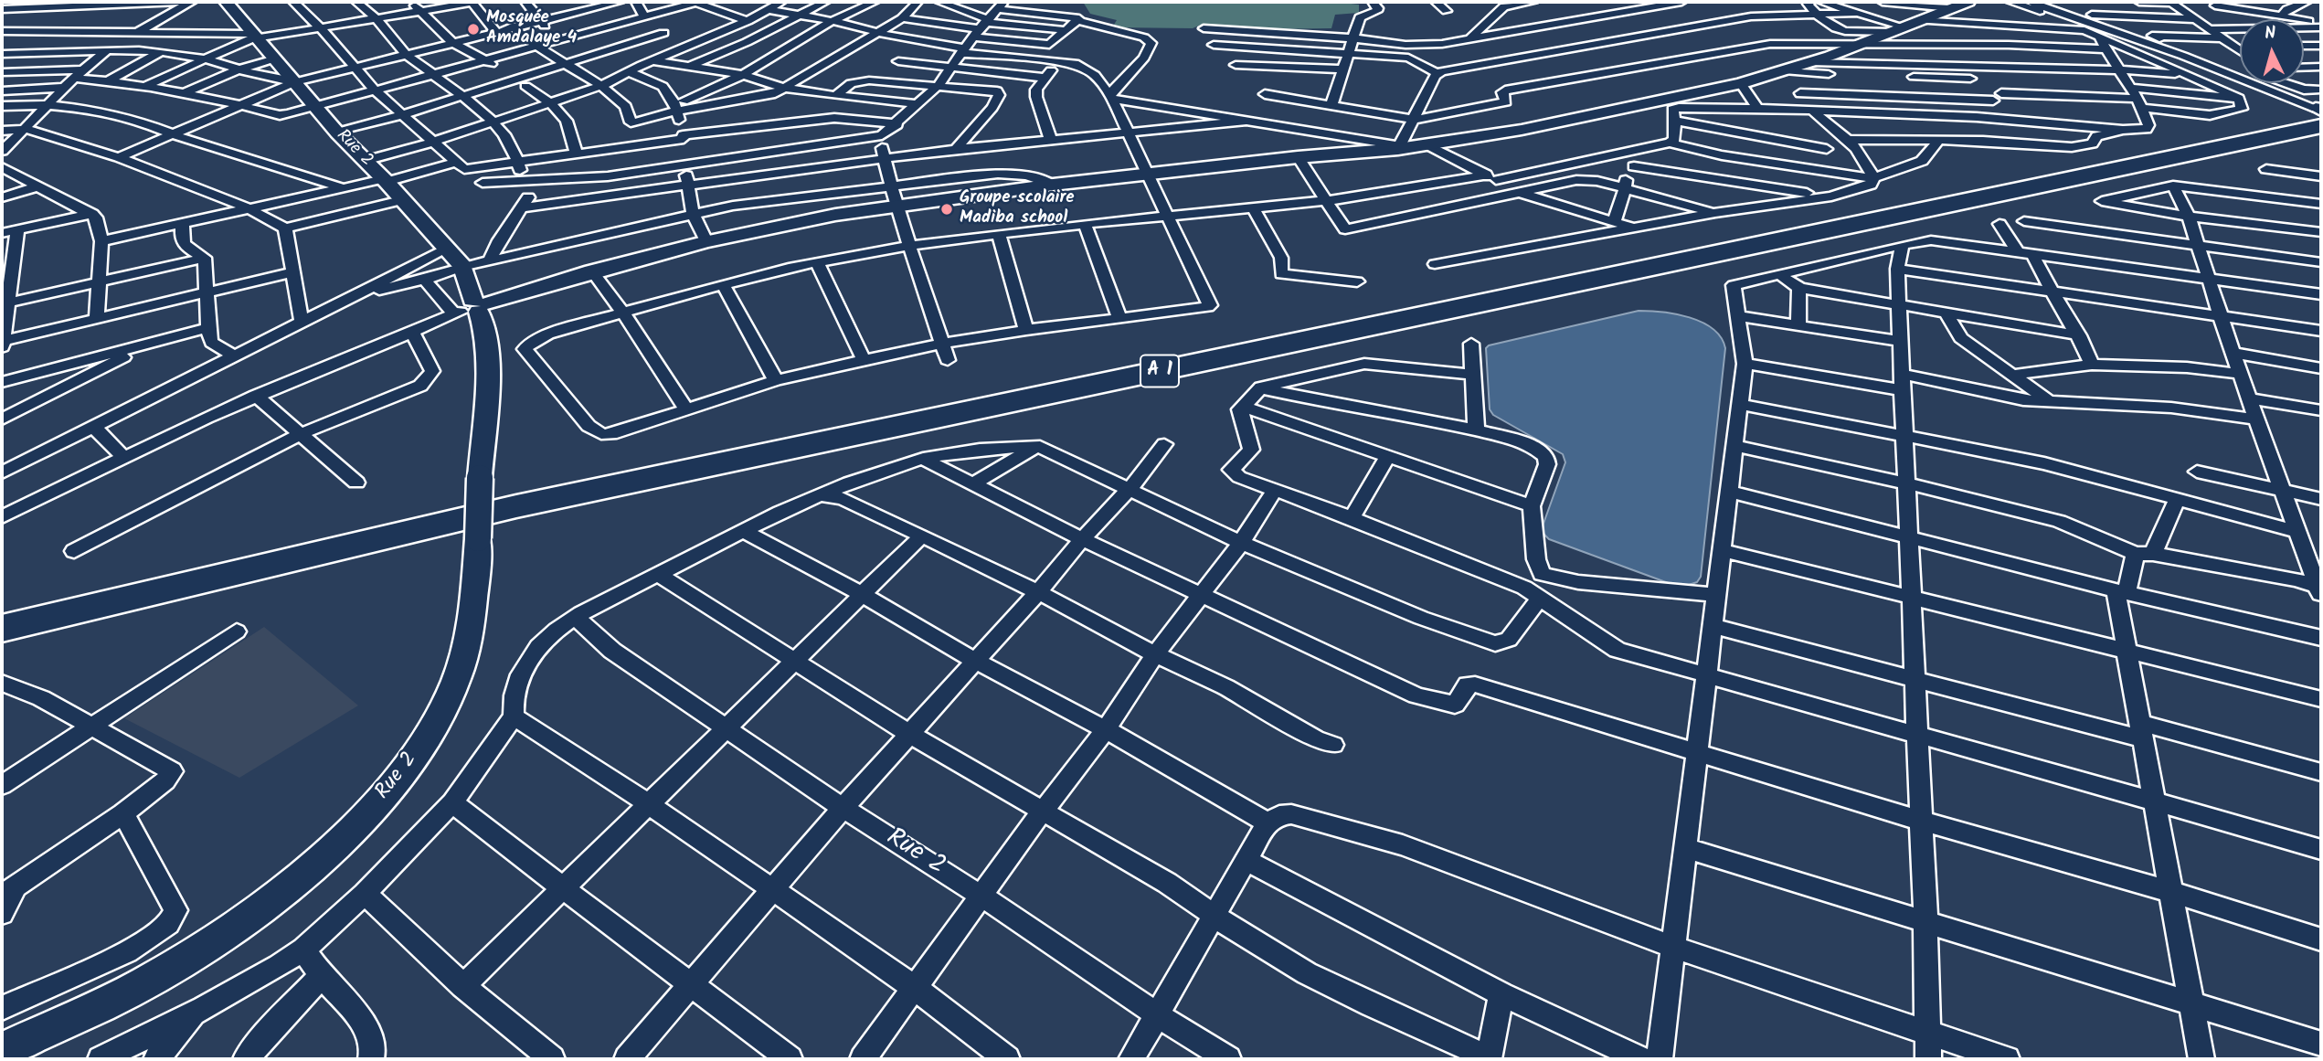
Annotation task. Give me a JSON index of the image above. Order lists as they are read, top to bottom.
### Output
{
  "streets": {
    "highway": ["A 1"],
    "street": ["Rue 2"]
  },
  "places": ["Mosquée Amdalaye 4", "Groupe scolaire Madiba school"],
  "north": "top"
}
